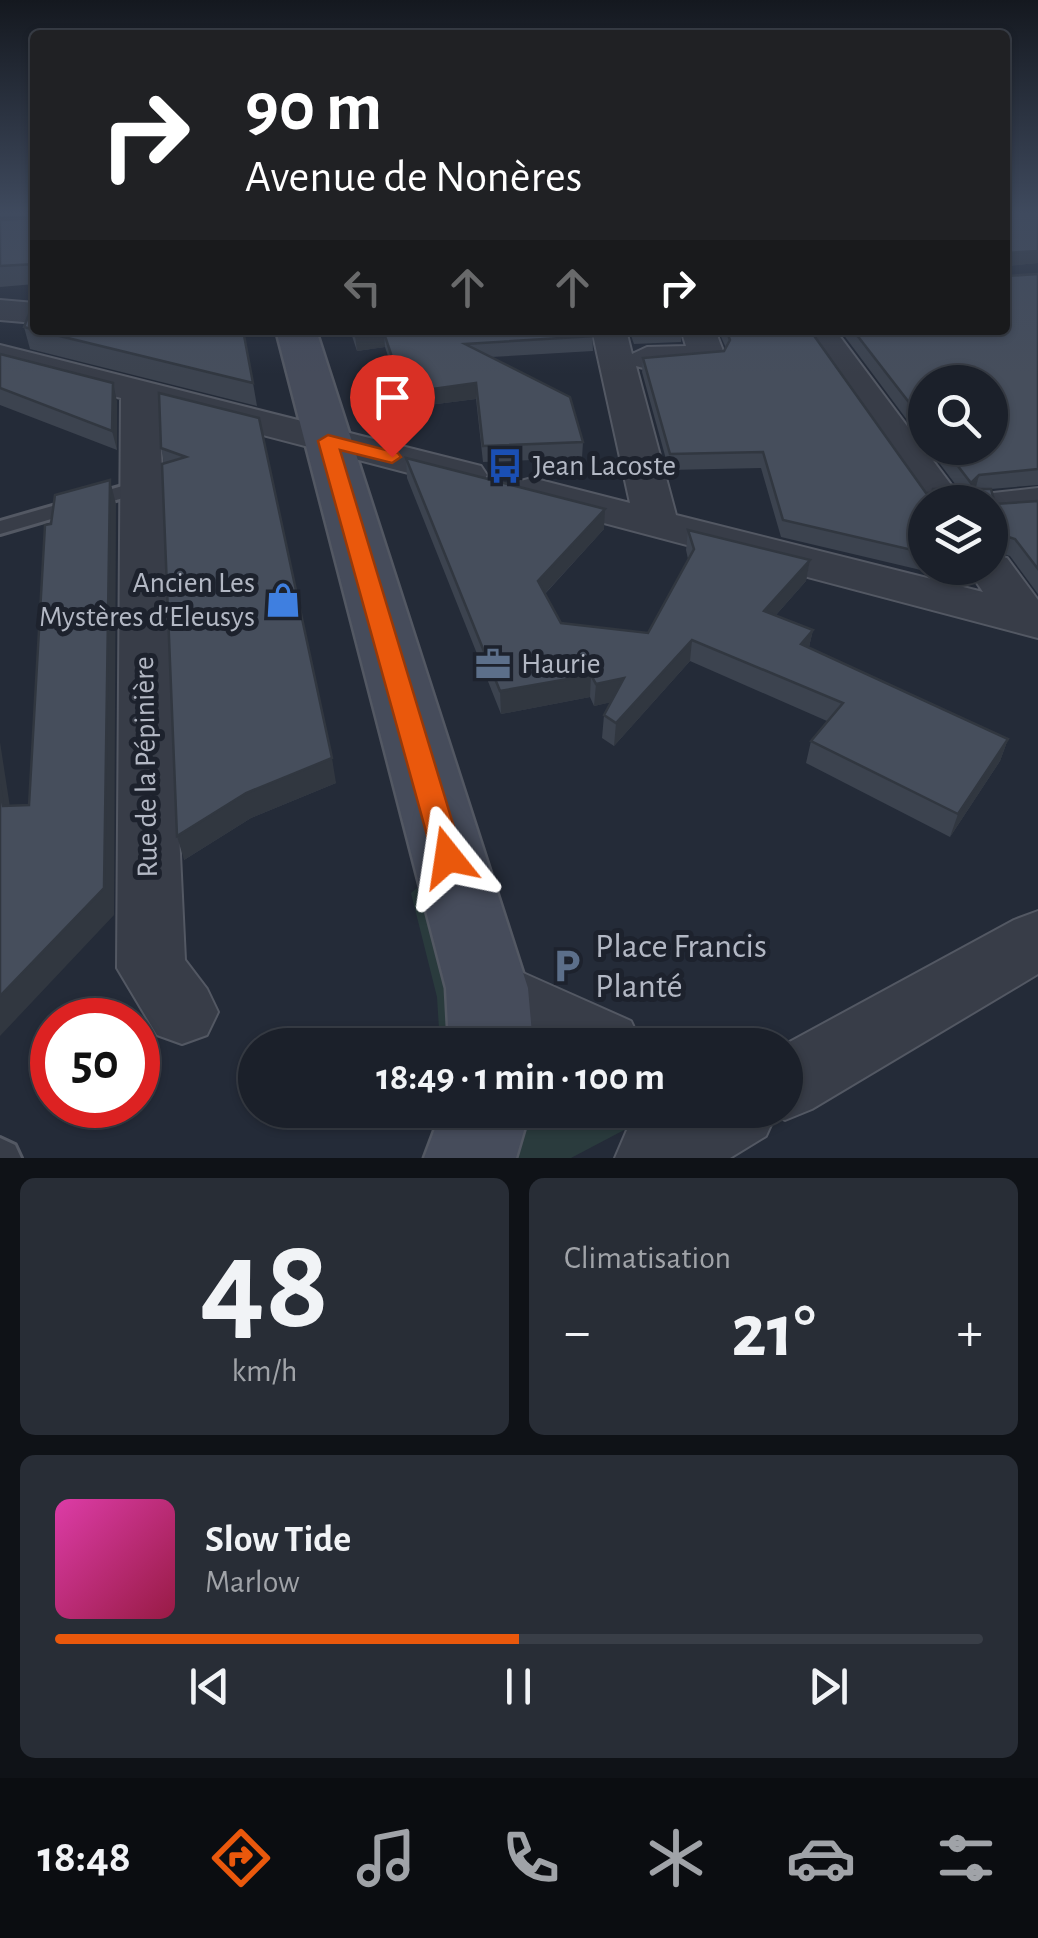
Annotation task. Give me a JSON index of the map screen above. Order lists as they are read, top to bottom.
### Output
{
  "streets": {
    "street": ["Rue de la Pépinière"]
  },
  "places": {
    "bus stop": ["Jean Lacoste"],
    "shop": ["Ancien Les Mystères d'Eleusys"],
    "office": ["Haurie"],
    "parking": ["Place Francis Planté"]
  },
  "page": {
    "turn": ["90 m", "Avenue de Nonères"],
    "limit": "50",
    "trip": "18:49 · 1 min · 100 m",
    "tile": [
      ["48", "km/h"],
      "Climatisation"
    ],
    "heat": ["−", "21°", "+"],
    "song": ["Slow Tide", "Marlow"],
    "tabs": "18:48"
  }
}
